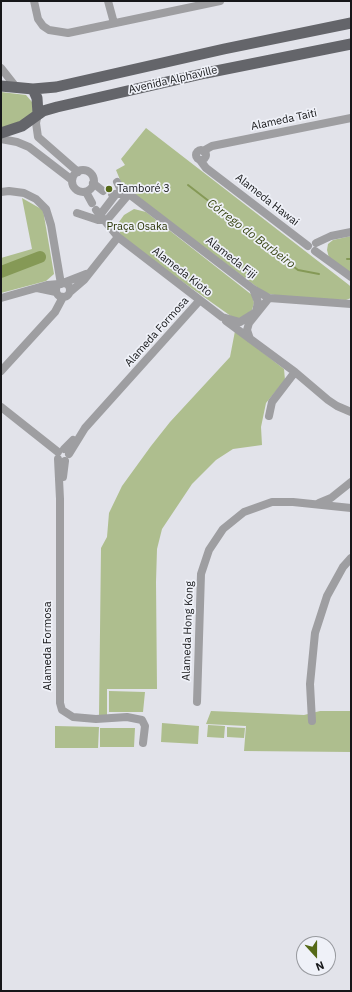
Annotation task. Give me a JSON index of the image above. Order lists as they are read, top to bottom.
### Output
{
  "streets": {
    "main road": ["Avenida Alphaville"],
    "street": [
      "Alameda Taiti",
      "Alameda Hawai",
      "Alameda Fiji",
      "Alameda Kioto",
      "Alameda Formosa",
      "Alameda Hong Kong"
    ]
  },
  "crossings": [
    ["Alameda Taiti", "Alameda Hawai"],
    ["Alameda Kioto", "Alameda Formosa"]
  ],
  "water": ["Córrego do Barbeiro"],
  "parks": ["Praça Osaka"],
  "places": ["Tamboré 3"],
  "north": "bottom"
}
